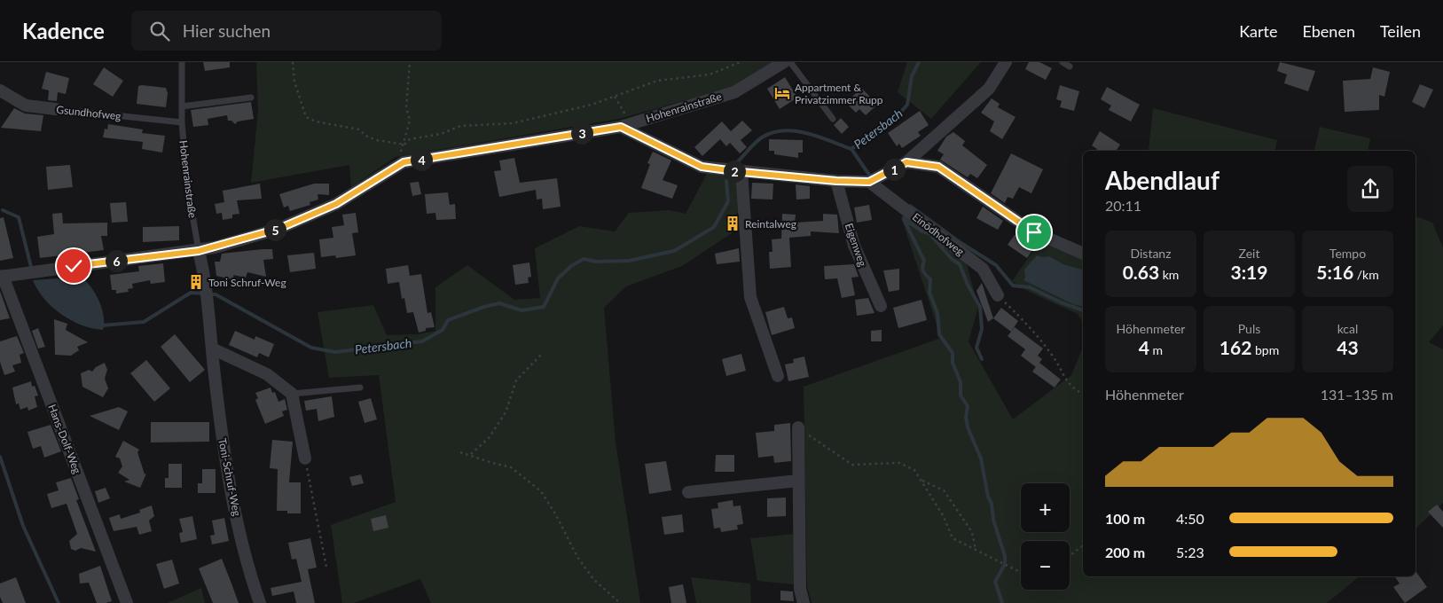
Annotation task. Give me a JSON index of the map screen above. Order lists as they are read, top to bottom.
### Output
{
  "streets": {
    "street": [
      "Hohenrainstraße",
      "Gsundhofweg",
      "Einödhofweg",
      "Eigenweg",
      "Hans-Dolf-Weg",
      "Toni-Schruf-Weg"
    ]
  },
  "crossings": [
    ["Hohenrainstraße", "Gsundhofweg"],
    ["Hohenrainstraße", "Hans-Dolf-Weg"],
    ["Hohenrainstraße", "Toni-Schruf-Weg"]
  ],
  "water": ["Petersbach"],
  "places": {
    "hotel": ["Appartment & Privatzimmer Rupp"],
    "building": ["Reintalweg", "Toni Schruf-Weg"]
  },
  "page": {
    "header": "Kadence",
    "search": "Hier suchen",
    "nav": ["Karte", "Ebenen", "Teilen"],
    "pins": [
      "3",
      "4",
      "1",
      "2",
      "5",
      "6"
    ],
    "heading": ["Abendlauf", "20:11"],
    "stats": [
      ["Distanz", "0.63 km"],
      ["Zeit", "3:19"],
      ["Tempo", "5:16 /km"],
      ["Höhenmeter", "4 m"],
      ["Puls", "162 bpm"],
      ["kcal", "43"]
    ],
    "chart": ["Höhenmeter", "131–135 m"],
    "map_buttons": ["+", "−"],
    "list": [
      {
        "name": "100 m",
        "note": "4:50"
      },
      {
        "name": "200 m",
        "note": "5:23"
      }
    ]
  }
}
